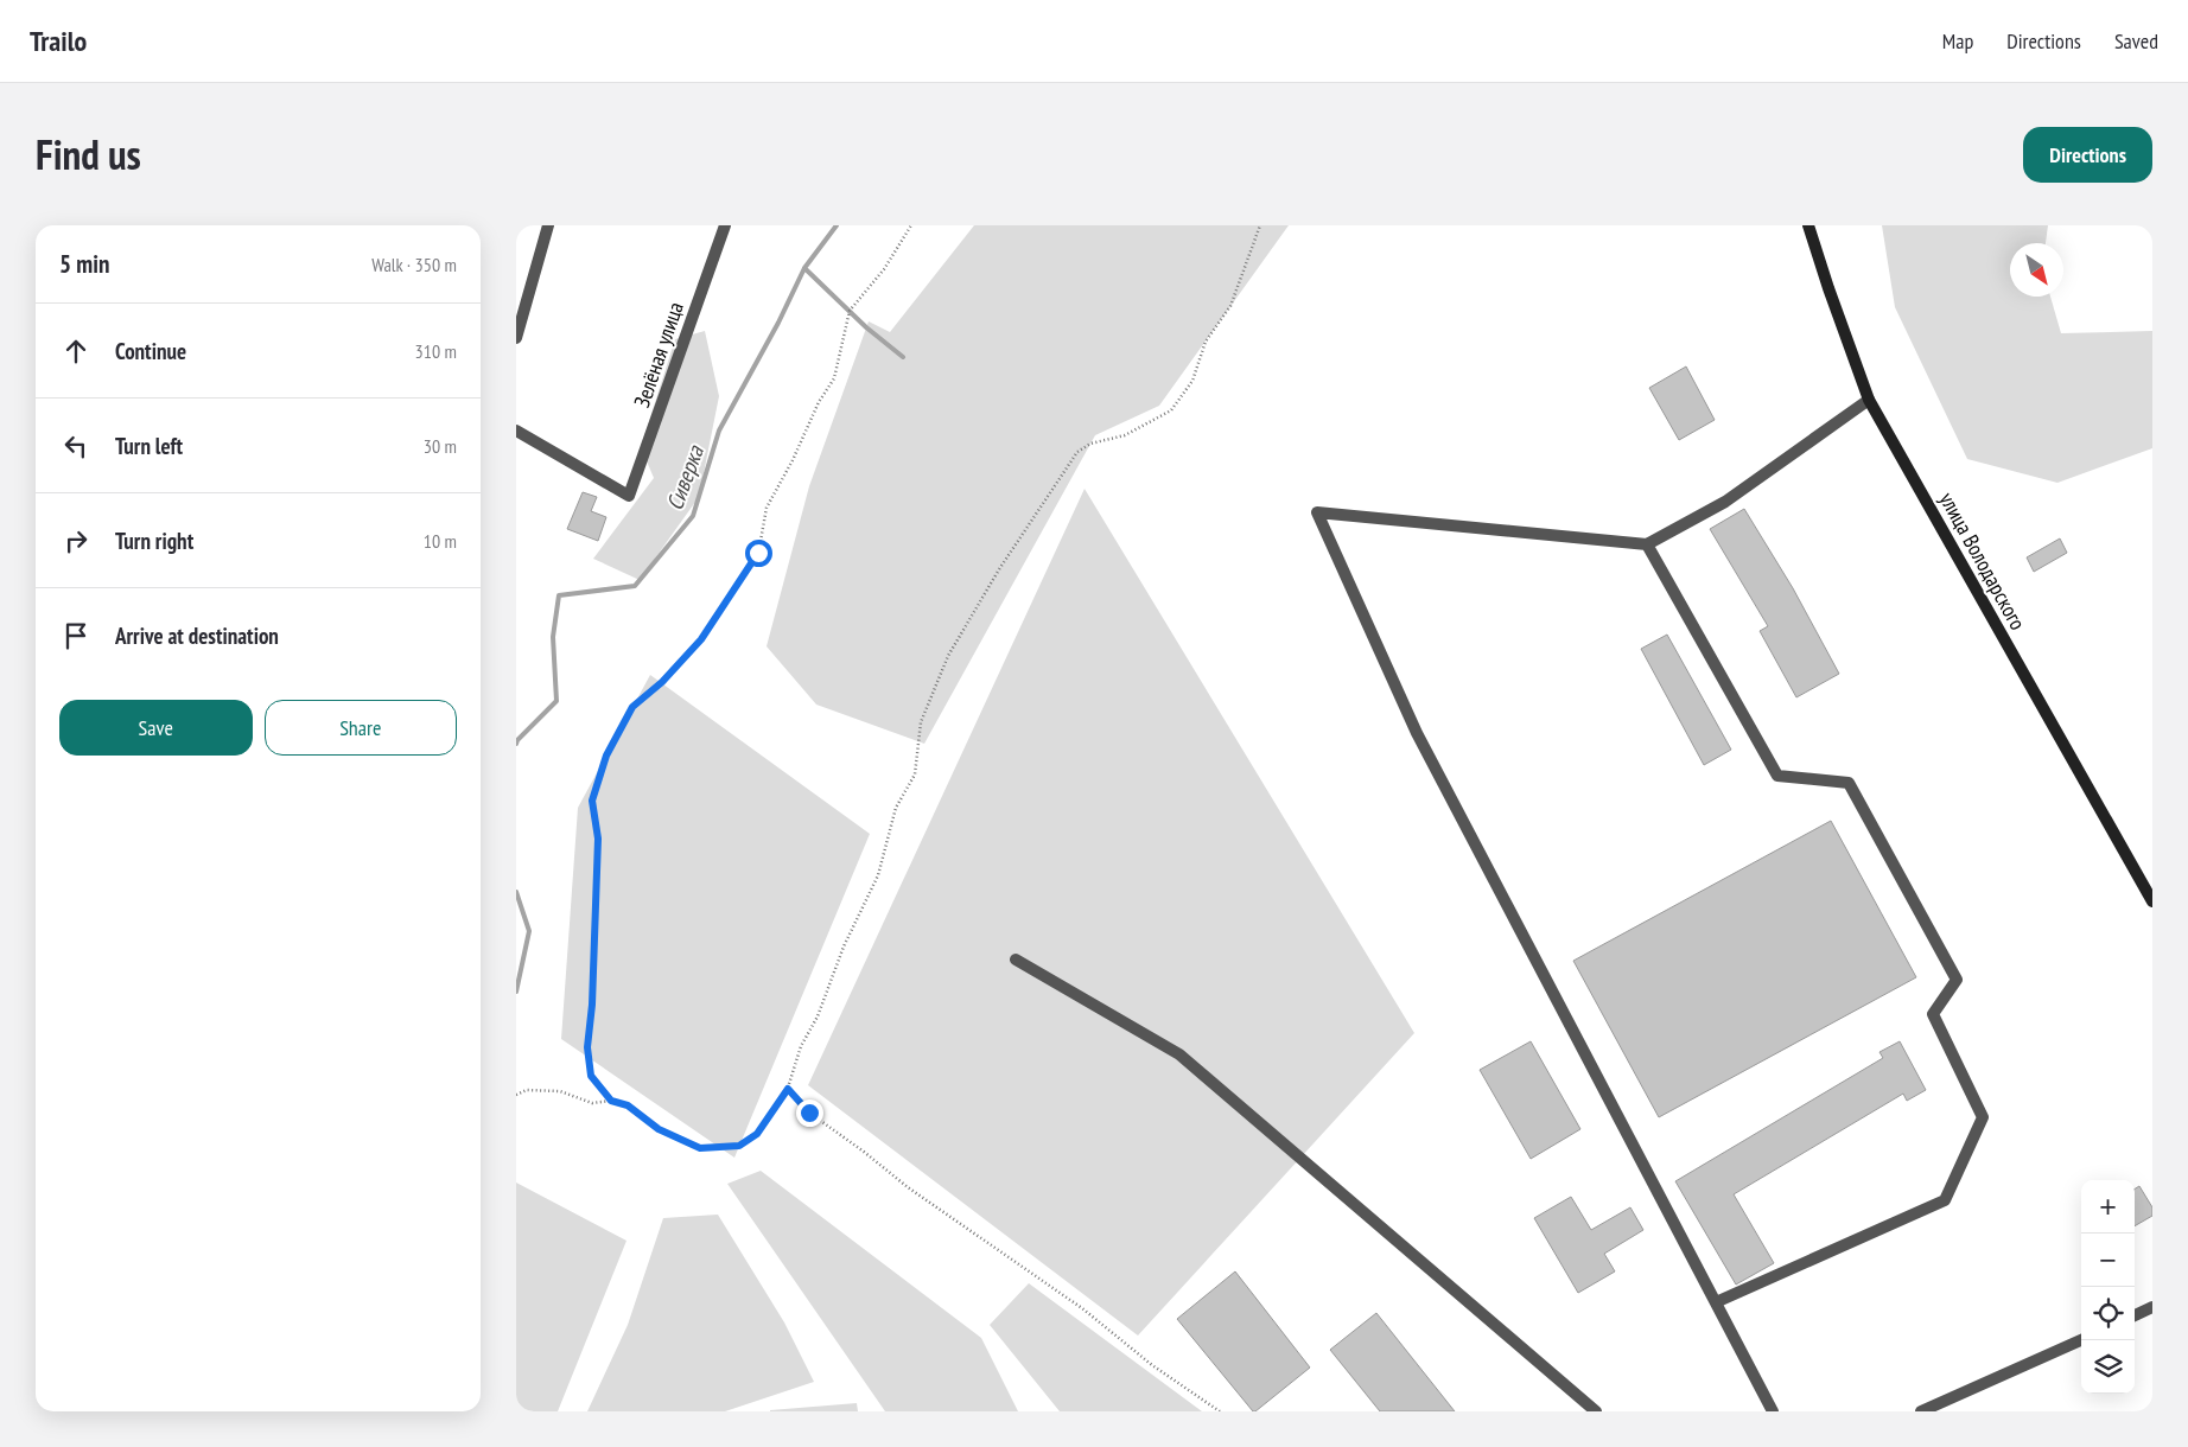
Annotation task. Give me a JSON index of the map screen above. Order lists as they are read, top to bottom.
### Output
{
  "streets": {
    "main road": ["улица Володарского"],
    "street": ["Зелёная улица"]
  },
  "water": ["Сиверка"],
  "north": "bottom right",
  "page": {
    "header": "Trailo",
    "nav": ["Map", "Directions", "Saved"],
    "title": "Find us",
    "buttons": [
      "Directions",
      ["Save", "Share"]
    ],
    "heading": ["5 min", "Walk · 350 m"],
    "list": [
      ["Continue", "310 m"],
      ["Turn left", "30 m"],
      ["Turn right", "10 m"],
      "Arrive at destination"
    ],
    "map_buttons": ["+", "−"]
  }
}
